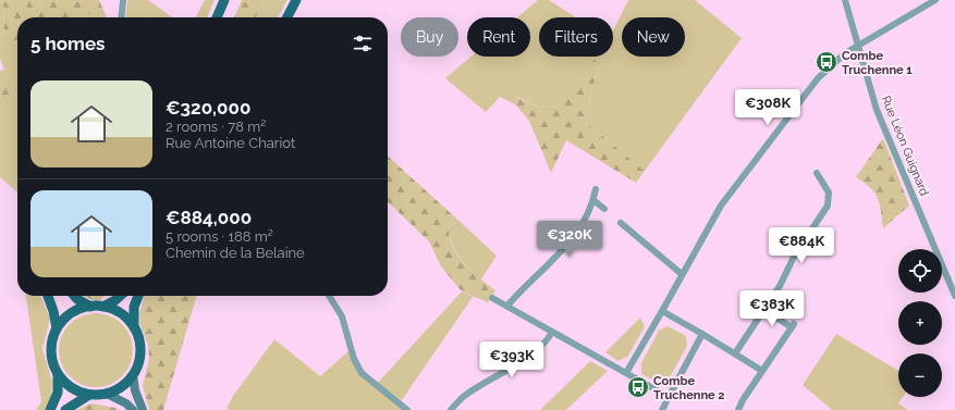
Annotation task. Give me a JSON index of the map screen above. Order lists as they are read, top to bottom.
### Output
{
  "streets": {
    "street": ["Rue Léon Guignard"]
  },
  "places": {
    "bus stop": ["Combe Truchenne 1", "Combe Truchenne 2"]
  },
  "page": {
    "chip": [
      "Buy",
      "Rent",
      "Filters",
      "New"
    ],
    "heading": "5 homes",
    "list": [
      {
        "name": "€320,000",
        "note": "2 rooms · 78 m² · Rue Antoine Chariot"
      },
      {
        "name": "€884,000",
        "note": "5 rooms · 188 m² · Chemin de la Belaine"
      }
    ],
    "price": [
      "€308K",
      "€320K",
      "€884K",
      "€383K",
      "€393K"
    ],
    "map_buttons": ["+", "−"]
  }
}
